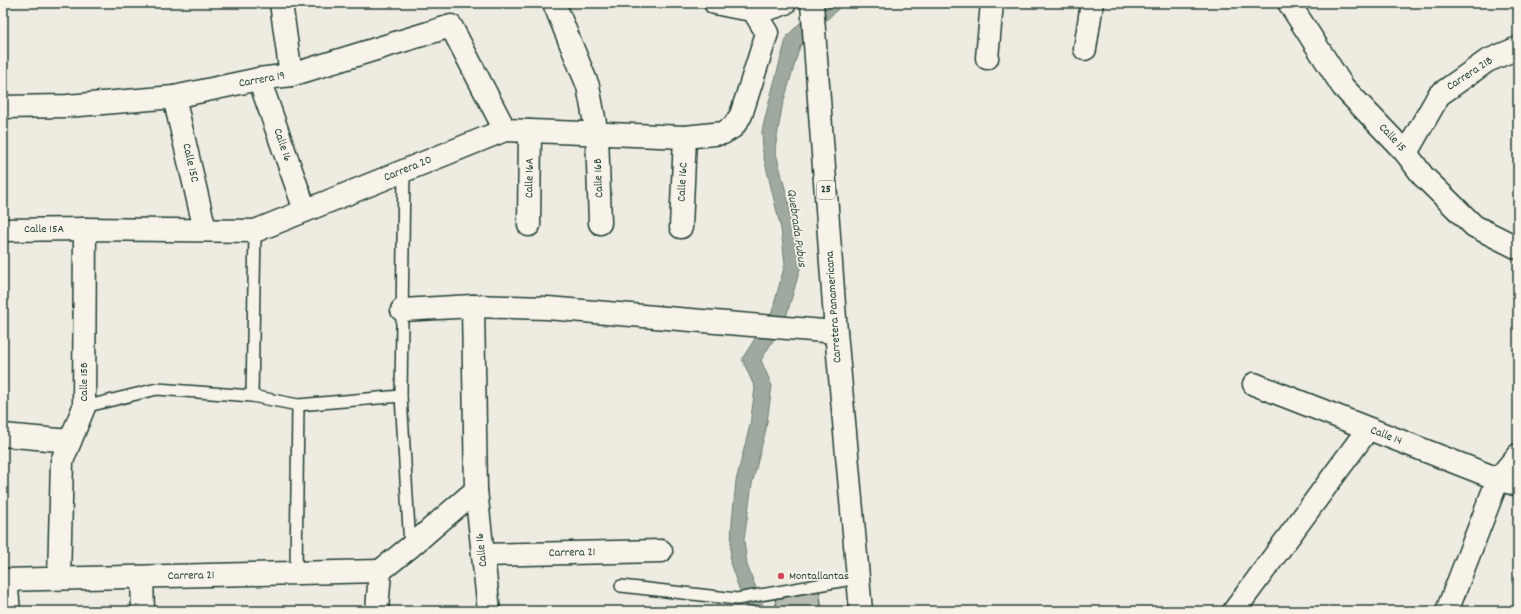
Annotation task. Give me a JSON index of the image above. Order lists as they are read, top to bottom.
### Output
{
  "streets": {
    "main road": [
      "Carrera 21B",
      "Carrera 19",
      "Calle 15",
      "Calle 16",
      "Calle 15C",
      "Carrera 20",
      "Calle 16A",
      "Calle 16B",
      "Calle 16C",
      "25",
      "Calle 15A",
      "Carretera Panamericana",
      "Calle 15B",
      "Calle 14",
      "Carrera 21"
    ]
  },
  "crossings": [
    ["Carrera 21B", "Calle 15"],
    ["Carrera 19", "Calle 16"],
    ["Carrera 19", "Calle 15C"],
    ["Carrera 19", "Carrera 20"],
    ["Calle 16", "Carrera 20"],
    ["Calle 16", "Carrera 21"],
    ["Calle 15C", "Carrera 20"],
    ["Carrera 20", "Calle 16A"],
    ["Carrera 20", "Calle 16B"],
    ["Carrera 20", "Calle 16C"],
    ["Carrera 20", "Calle 15A"],
    ["Carrera 20", "Calle 15B"],
    ["Calle 15A", "Calle 15B"],
    ["Calle 15B", "Carrera 21"]
  ],
  "water": ["Quebrada Pubus"],
  "places": ["Montallantas"]
}
